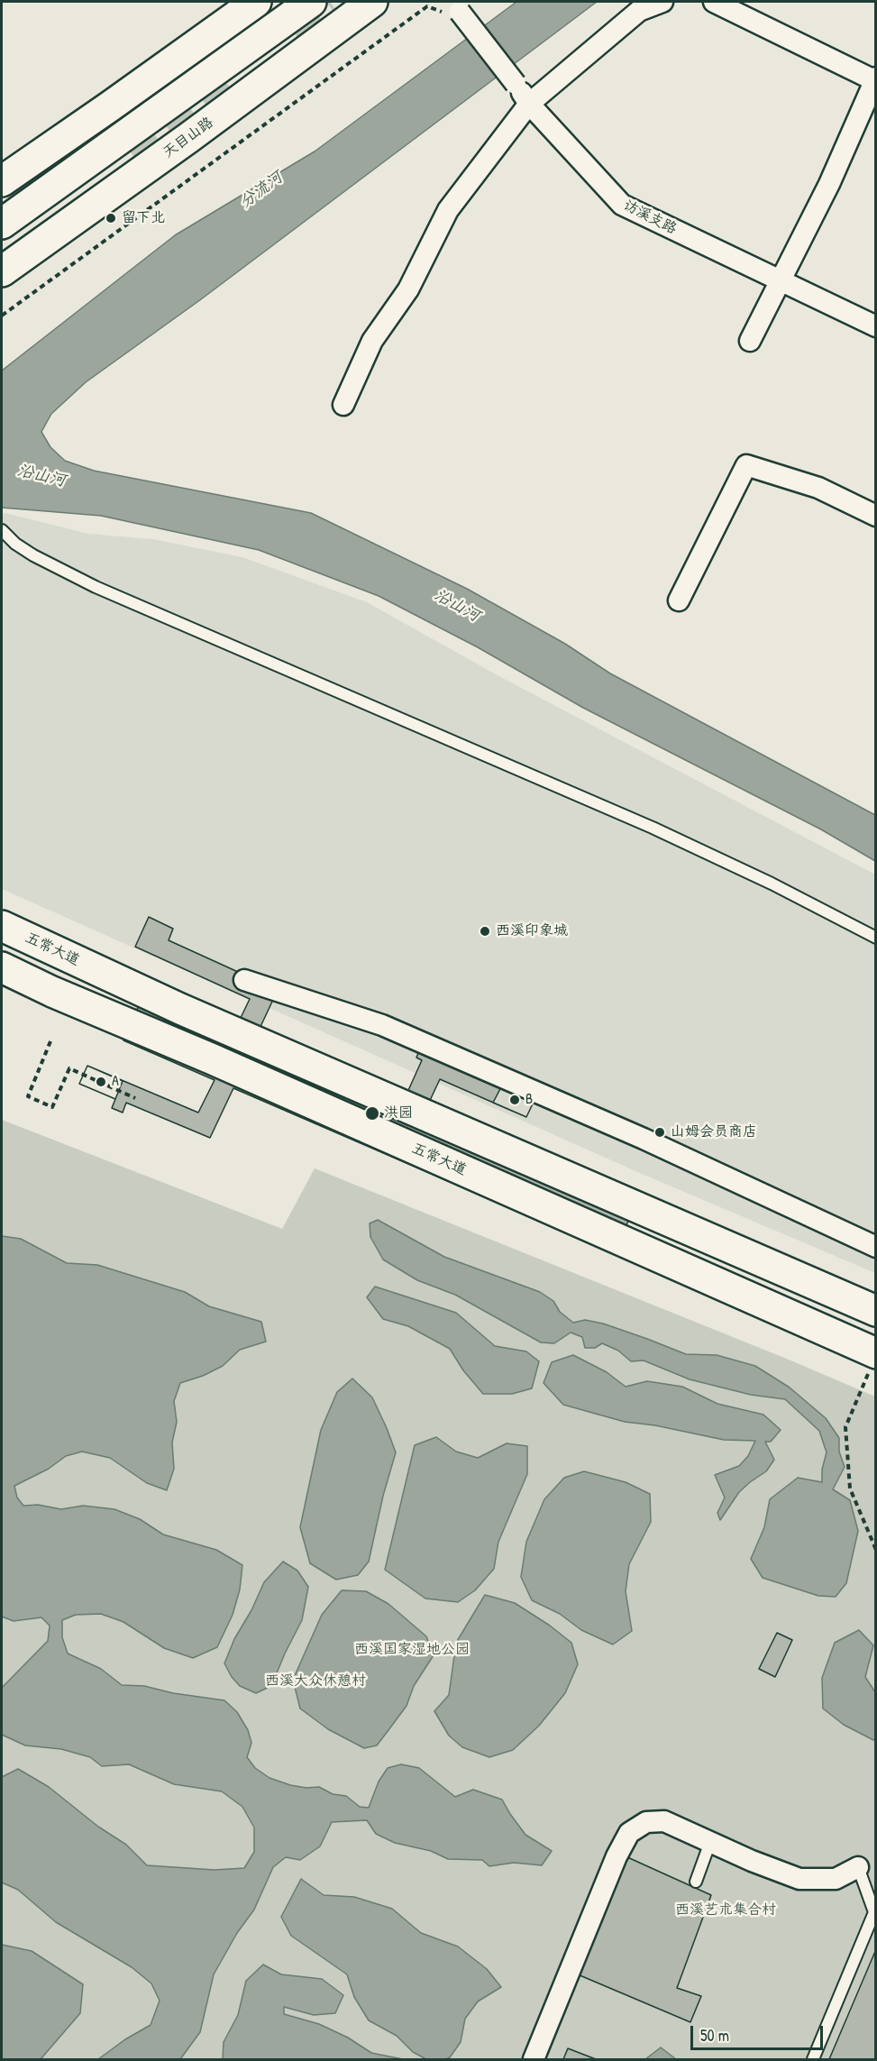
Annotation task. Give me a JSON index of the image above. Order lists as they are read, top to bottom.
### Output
{
  "streets": {
    "main road": ["天目山路", "五常大道"],
    "street": ["访溪支路"]
  },
  "water": ["分流河", "沿山河"],
  "parks": ["西溪国家湿地公园", "西溪大众休憩村", "西溪艺术集合村"],
  "places": [
    "留下北",
    "西溪印象城",
    "A",
    "B",
    "洪园",
    "山姆会员商店"
  ],
  "scale_bar": "50 m"
}
